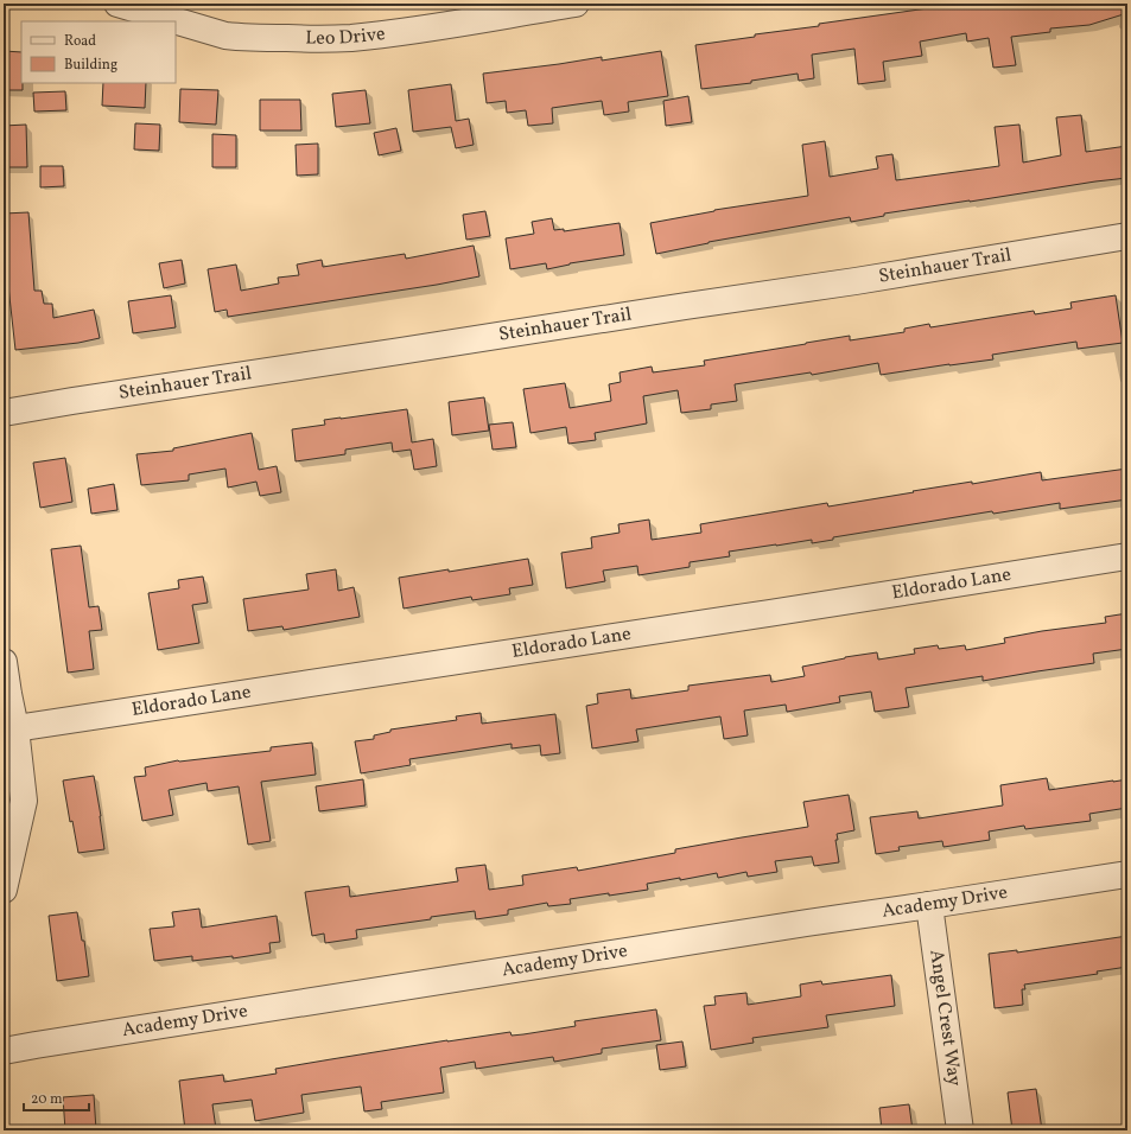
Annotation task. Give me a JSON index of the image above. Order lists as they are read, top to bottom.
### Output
{
  "streets": {
    "street": [
      "Leo Drive",
      "Steinhauer Trail",
      "Eldorado Lane",
      "Academy Drive",
      "Angel Crest Way"
    ]
  },
  "crossings": [
    ["Academy Drive", "Angel Crest Way"]
  ],
  "legend": ["Road", "Building"],
  "scale_bar": "20 m"
}
